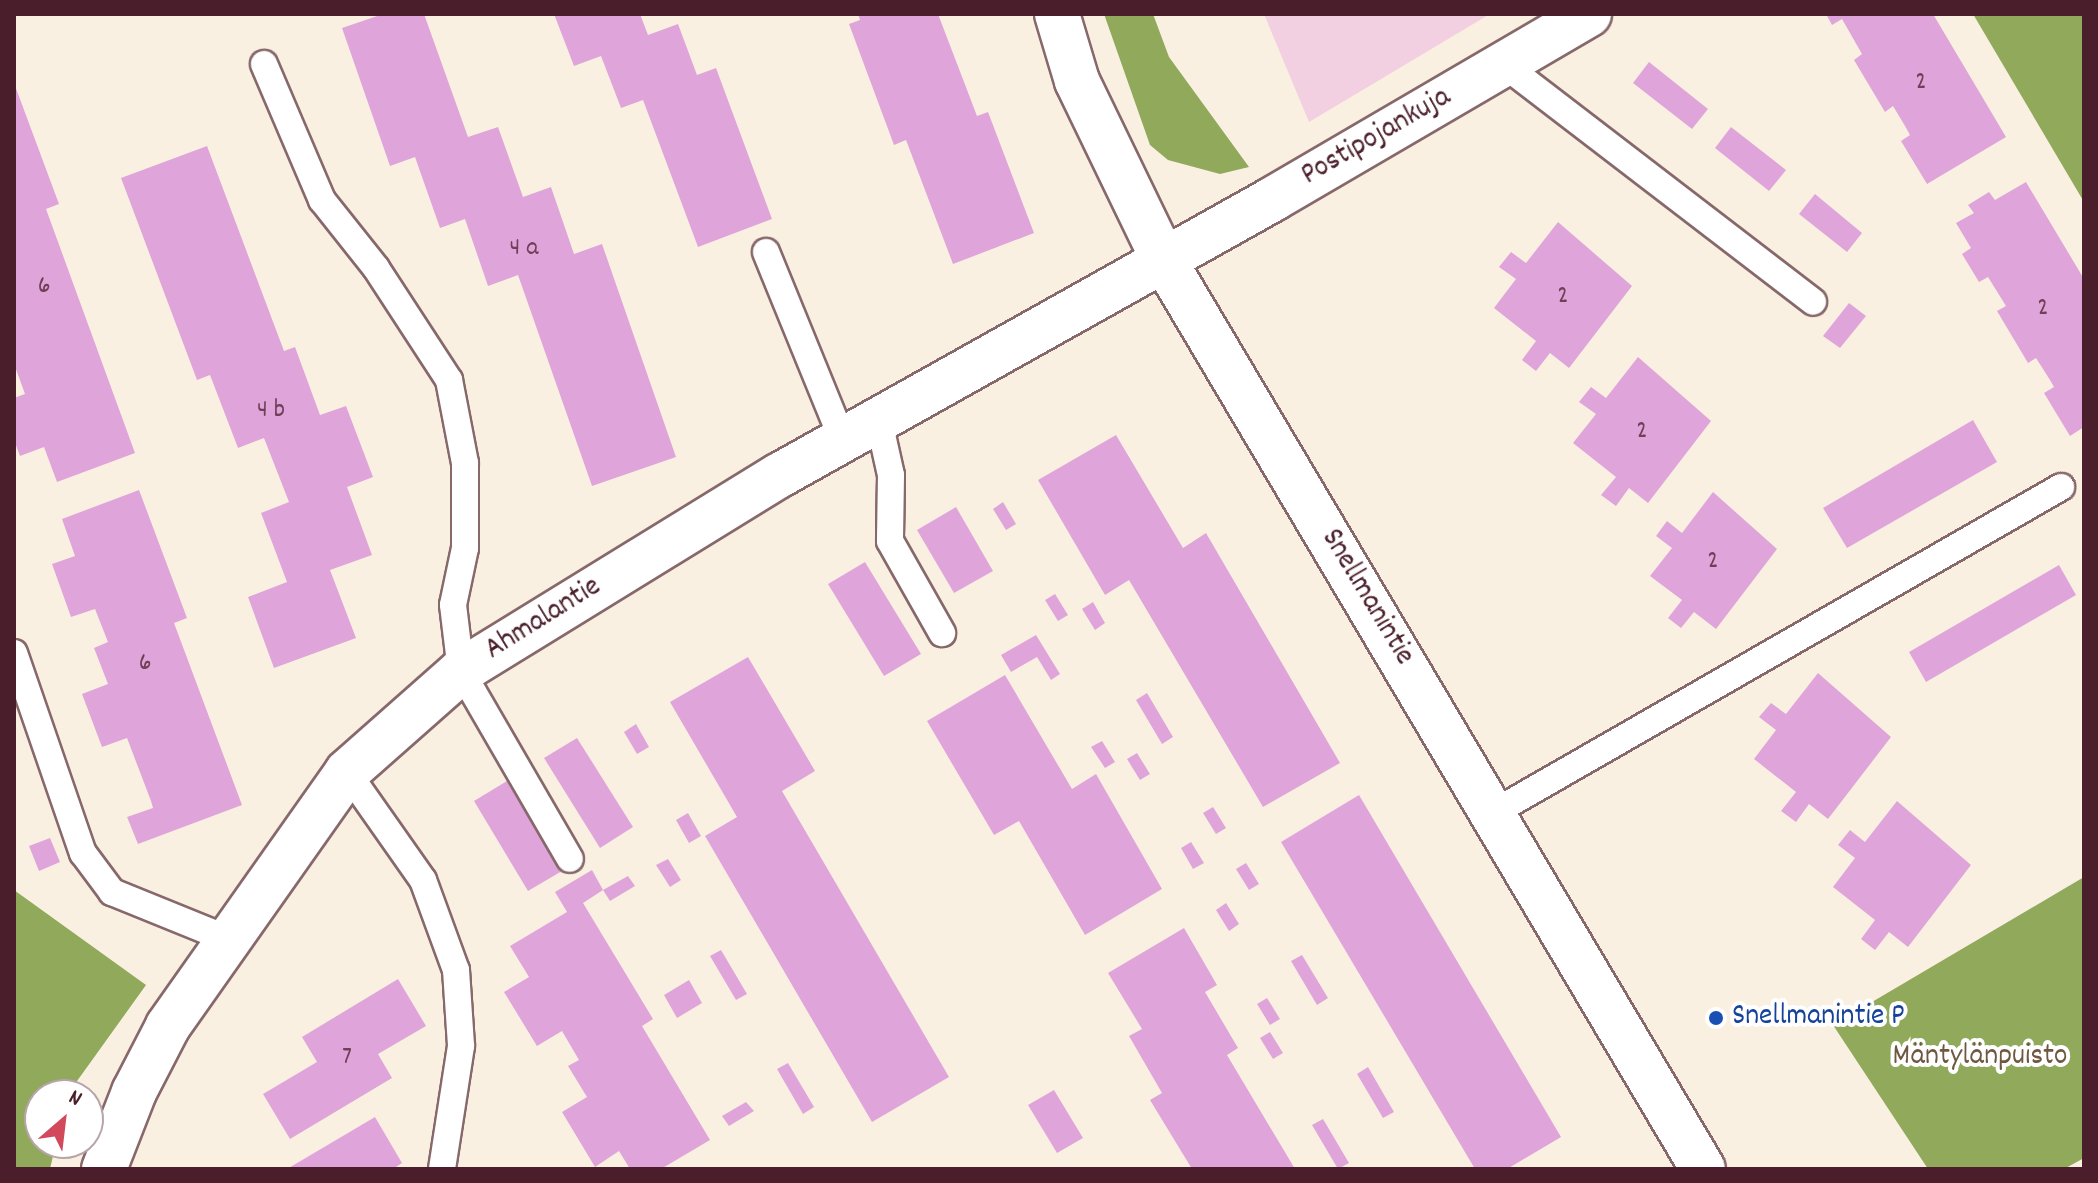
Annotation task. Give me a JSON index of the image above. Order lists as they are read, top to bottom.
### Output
{
  "streets": {
    "street": ["Postipojankuja", "Snellmanintie", "Ahmalantie"]
  },
  "crossings": [
    ["Postipojankuja", "Snellmanintie"],
    ["Postipojankuja", "Ahmalantie"],
    ["Snellmanintie", "Ahmalantie"]
  ],
  "parks": ["Mäntylänpuisto"],
  "places": ["Snellmanintie P"],
  "house_numbers": [
    "2",
    "4 a",
    "6",
    "2",
    "2",
    "4 b",
    "2",
    "2",
    "6",
    "7"
  ],
  "north": "top right"
}
